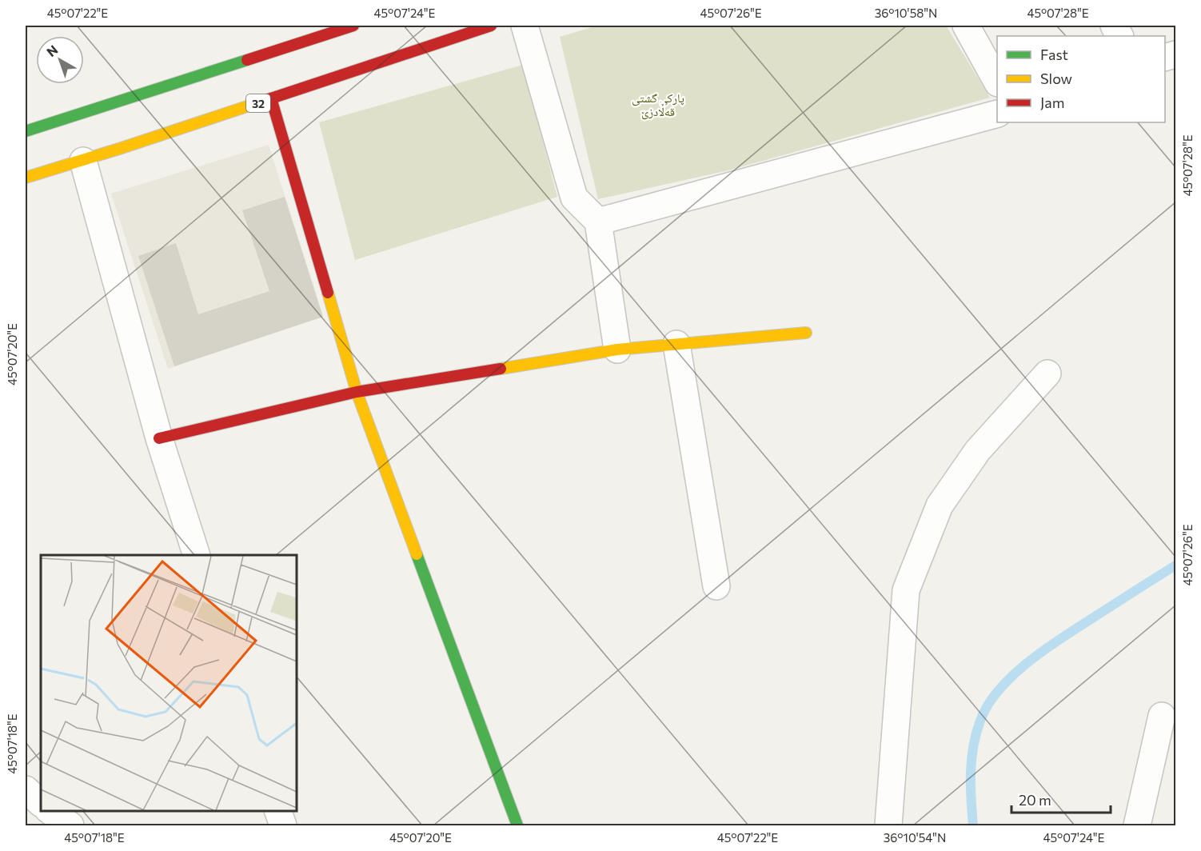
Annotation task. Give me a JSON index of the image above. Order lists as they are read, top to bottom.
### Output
{
  "streets": {
    "street": ["32"]
  },
  "parks": ["پارکی گشتی قەڵادزێ"],
  "legend": ["Fast", "Slow", "Jam"],
  "scale_bar": "20 m",
  "north": "top left",
  "coordinates": [
    "45°07'22\"E",
    "45°07'24\"E",
    "45°07'26\"E",
    "36°10'58\"N",
    "45°07'28\"E",
    "45°07'20\"E",
    "45°07'18\"E",
    "36°10'54\"N"
  ]
}
